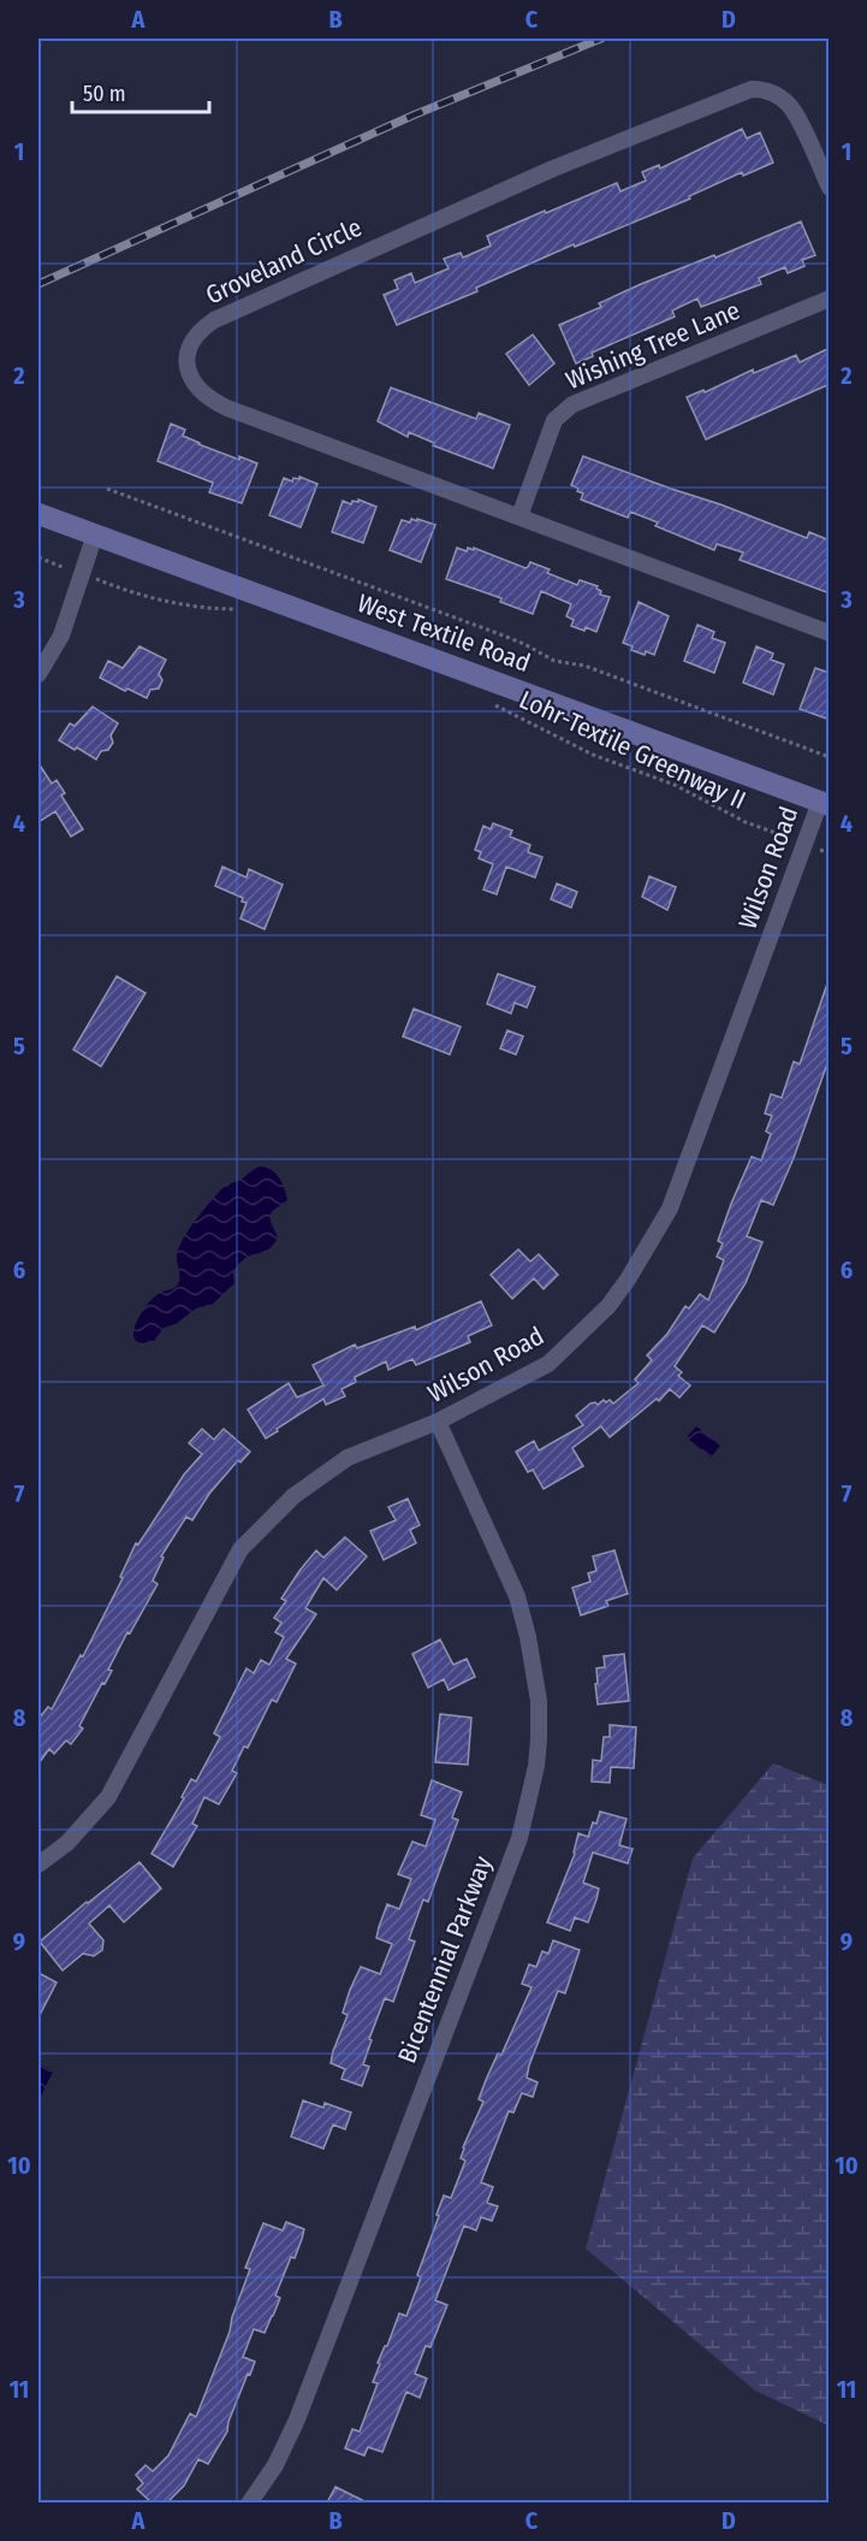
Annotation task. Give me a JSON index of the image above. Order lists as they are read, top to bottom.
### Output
{
  "streets": {
    "main road": ["West Textile Road"],
    "street": [
      "Groveland Circle",
      "Wishing Tree Lane",
      "Wilson Road",
      "Bicentennial Parkway"
    ],
    "path": ["Lohr-Textile Greenway II"]
  },
  "crossings": [
    ["Groveland Circle", "Wishing Tree Lane"],
    ["West Textile Road", "Wilson Road"],
    ["Wilson Road", "Bicentennial Parkway"]
  ],
  "scale_bar": "50 m",
  "grid": {
    "columns": [
      "A",
      "B",
      "C",
      "D"
    ],
    "rows": [
      "1",
      "2",
      "3",
      "4",
      "5",
      "6",
      "7",
      "8",
      "9",
      "10",
      "11"
    ]
  }
}
